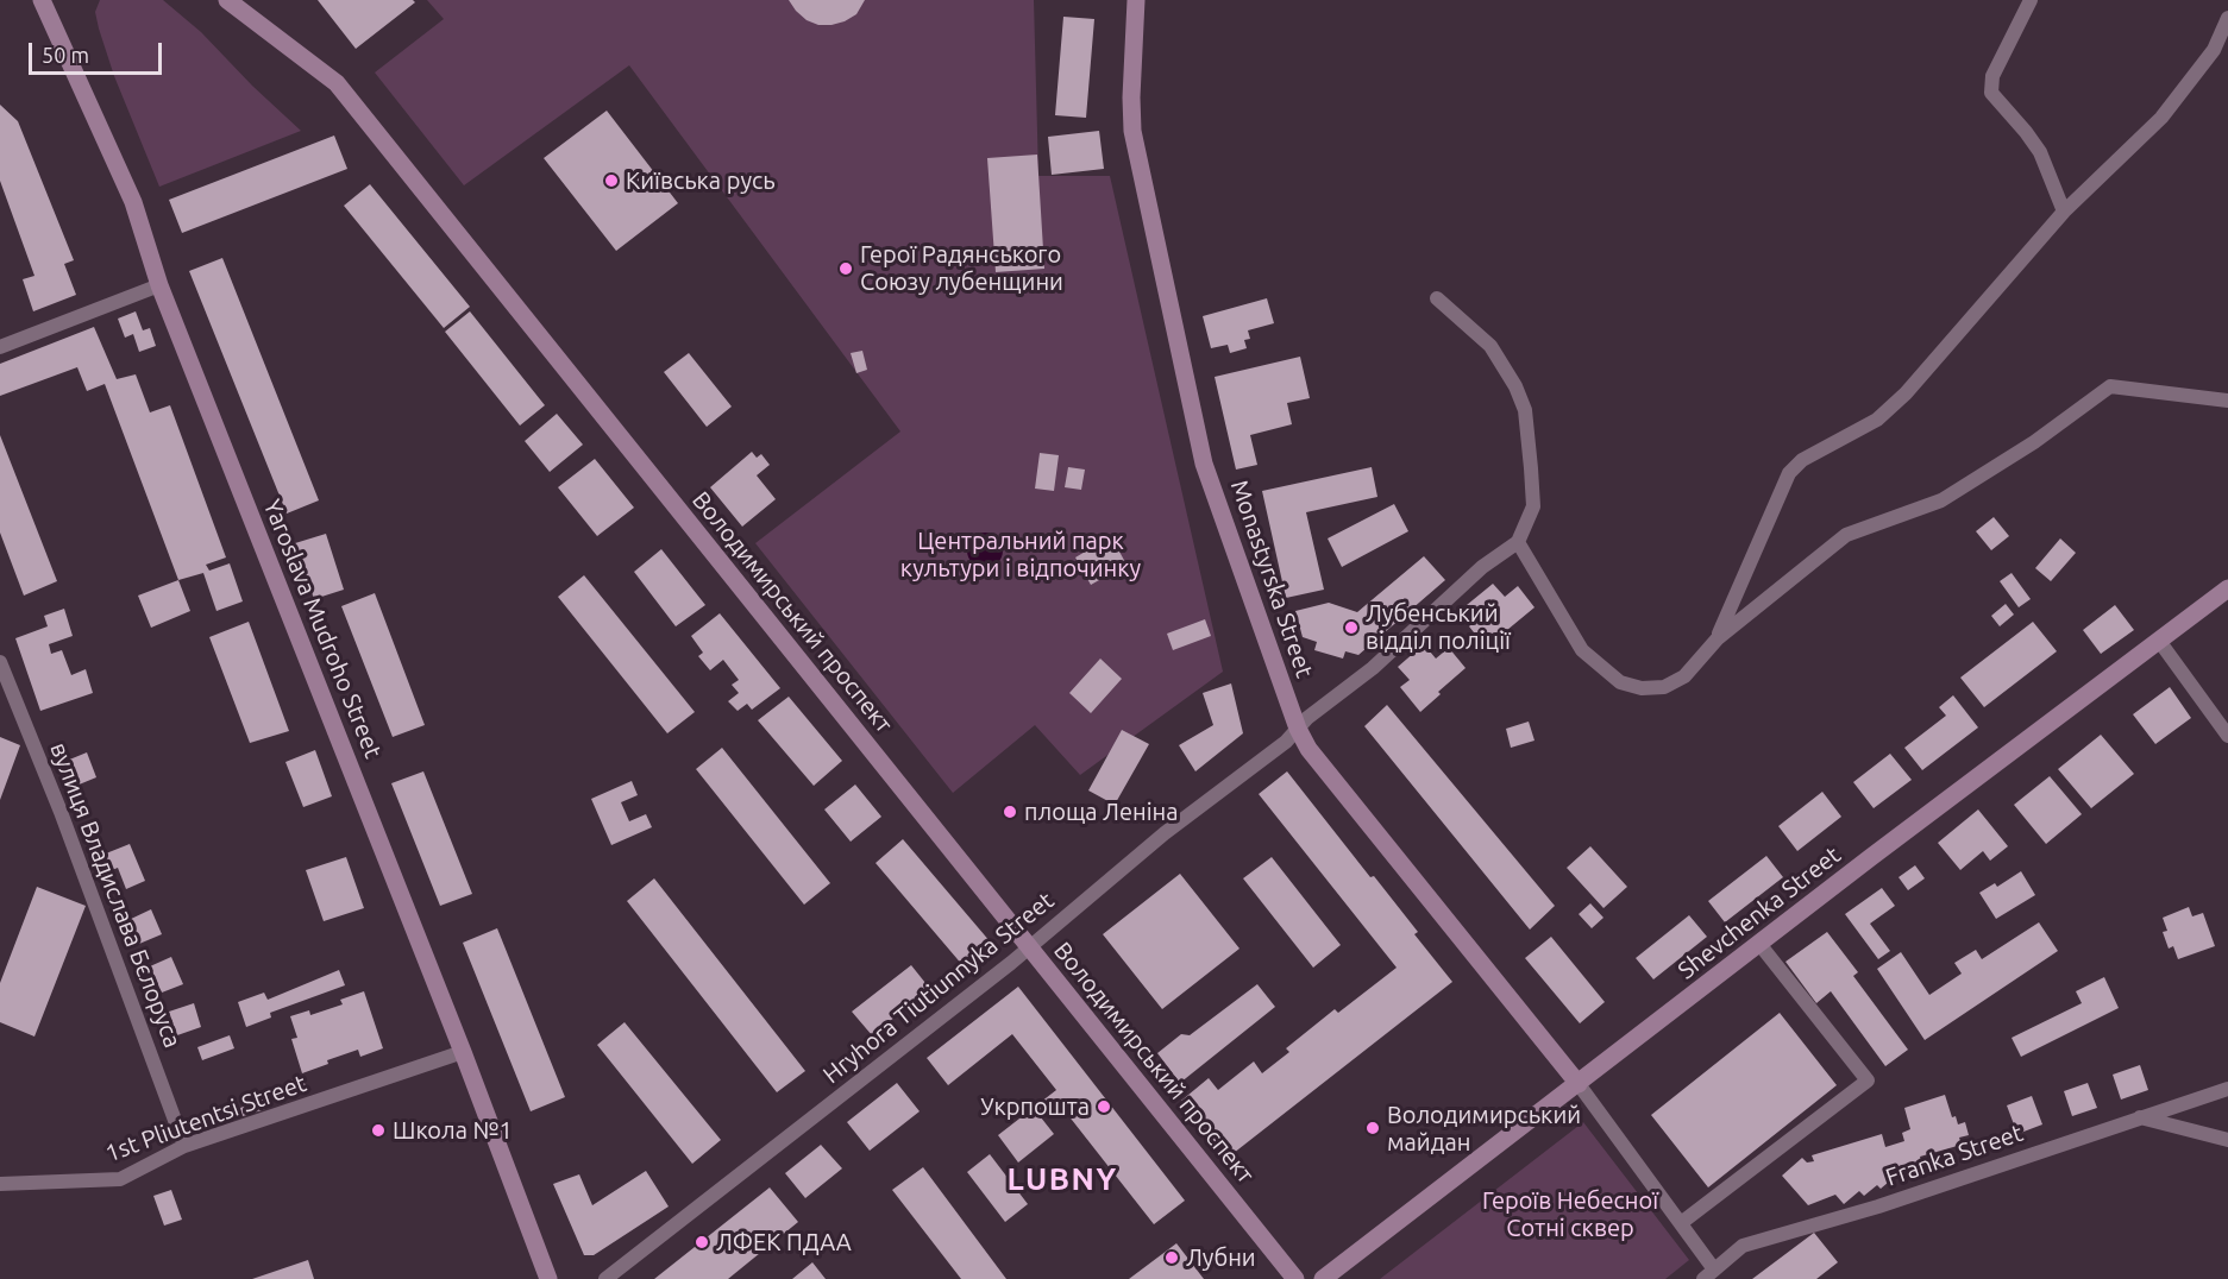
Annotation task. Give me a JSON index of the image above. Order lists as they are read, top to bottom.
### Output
{
  "streets": {
    "main road": [
      "Monastyrska Street",
      "Володимирський проспект",
      "Yaroslava Mudroho Street",
      "Shevchenka Street"
    ],
    "street": [
      "вулиця Владислава Бєлоруса",
      "Hryhora Tiutiunnyka Street",
      "1st Pliutentsi Street",
      "Franka Street"
    ]
  },
  "crossings": [
    ["Monastyrska Street", "Shevchenka Street"],
    ["Monastyrska Street", "Hryhora Tiutiunnyka Street"],
    ["Володимирський проспект", "Hryhora Tiutiunnyka Street"],
    ["Yaroslava Mudroho Street", "1st Pliutentsi Street"],
    ["вулиця Владислава Бєлоруса", "1st Pliutentsi Street"]
  ],
  "districts": ["LUBNY"],
  "parks": ["Центральний парк культури і відпочинку", "Героїв Небесної Сотні сквер"],
  "places": [
    "Київська русь",
    "Герої Радянського Союзу лубенщини",
    "Лубенський відділ поліції",
    "площа Леніна",
    "Укрпошта",
    "Володимирський майдан",
    "Школа №1",
    "ЛФЕК ПДАА",
    "Лубни"
  ],
  "scale_bar": "50 m"
}
